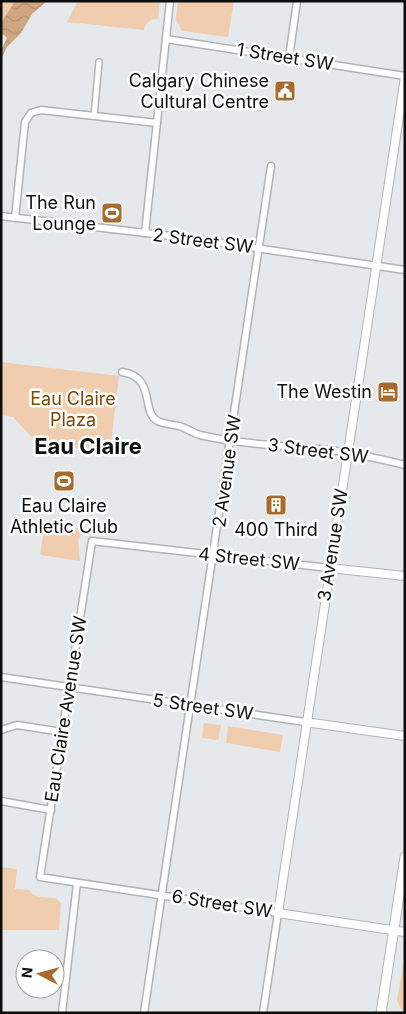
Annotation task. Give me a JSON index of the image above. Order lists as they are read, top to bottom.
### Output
{
  "streets": {
    "street": [
      "1 Street SW",
      "2 Street SW",
      "3 Street SW",
      "2 Avenue SW",
      "3 Avenue SW",
      "4 Street SW",
      "5 Street SW",
      "Eau Claire Avenue SW",
      "6 Street SW"
    ]
  },
  "crossings": [
    ["1 Street SW", "3 Avenue SW"],
    ["2 Street SW", "2 Avenue SW"],
    ["2 Street SW", "3 Avenue SW"],
    ["3 Street SW", "2 Avenue SW"],
    ["3 Street SW", "3 Avenue SW"],
    ["2 Avenue SW", "4 Street SW"],
    ["2 Avenue SW", "5 Street SW"],
    ["2 Avenue SW", "6 Street SW"],
    ["3 Avenue SW", "4 Street SW"],
    ["3 Avenue SW", "5 Street SW"],
    ["3 Avenue SW", "6 Street SW"],
    ["4 Street SW", "Eau Claire Avenue SW"],
    ["5 Street SW", "Eau Claire Avenue SW"],
    ["Eau Claire Avenue SW", "6 Street SW"]
  ],
  "districts": ["Eau Claire"],
  "parks": ["Eau Claire Plaza"],
  "places": {
    "public building": ["Calgary Chinese Cultural Centre"],
    "sports": ["The Run Lounge", "Eau Claire Athletic Club"],
    "hotel": ["The Westin"],
    "building": ["400 Third"]
  },
  "north": "left"
}
